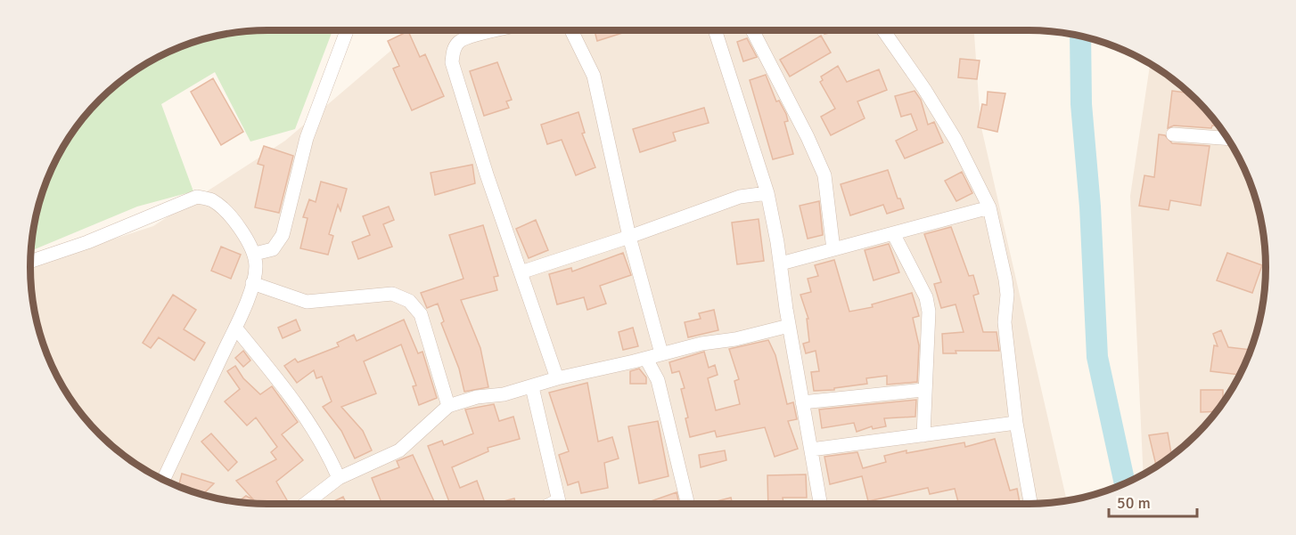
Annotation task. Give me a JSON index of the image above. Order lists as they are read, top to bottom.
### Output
{
  "scale_bar": "50 m"
}
